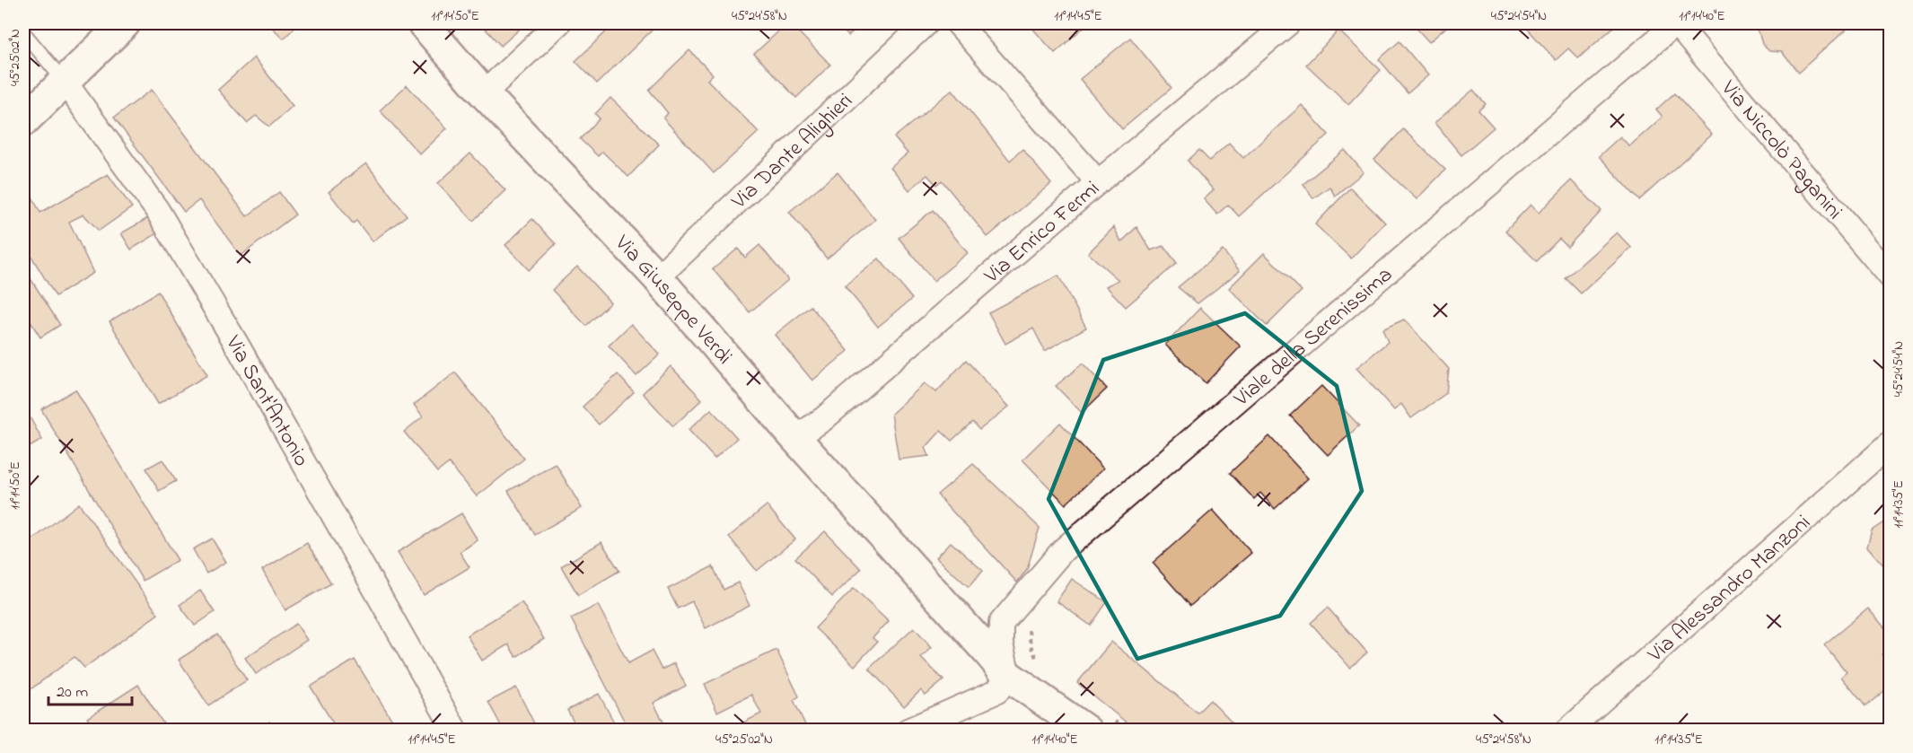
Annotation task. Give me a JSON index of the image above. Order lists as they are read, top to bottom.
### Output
{
  "streets": {
    "street": [
      "Via Dante Alighieri",
      "Via Niccolò Paganini",
      "Via Enrico Fermi",
      "Via Giuseppe Verdi",
      "Viale della Serenissima",
      "Via Sant'Antonio",
      "Via Alessandro Manzoni"
    ]
  },
  "crossings": [
    ["Via Dante Alighieri", "Via Giuseppe Verdi"],
    ["Via Niccolò Paganini", "Viale della Serenissima"],
    ["Via Enrico Fermi", "Via Giuseppe Verdi"],
    ["Via Giuseppe Verdi", "Viale della Serenissima"]
  ],
  "scale_bar": "20 m",
  "coordinates": [
    "11°14'50\"E",
    "45°24'58\"N",
    "11°14'45\"E",
    "45°24'54\"N",
    "11°14'40\"E",
    "45°25'02\"N",
    "11°14'35\"E"
  ]
}
